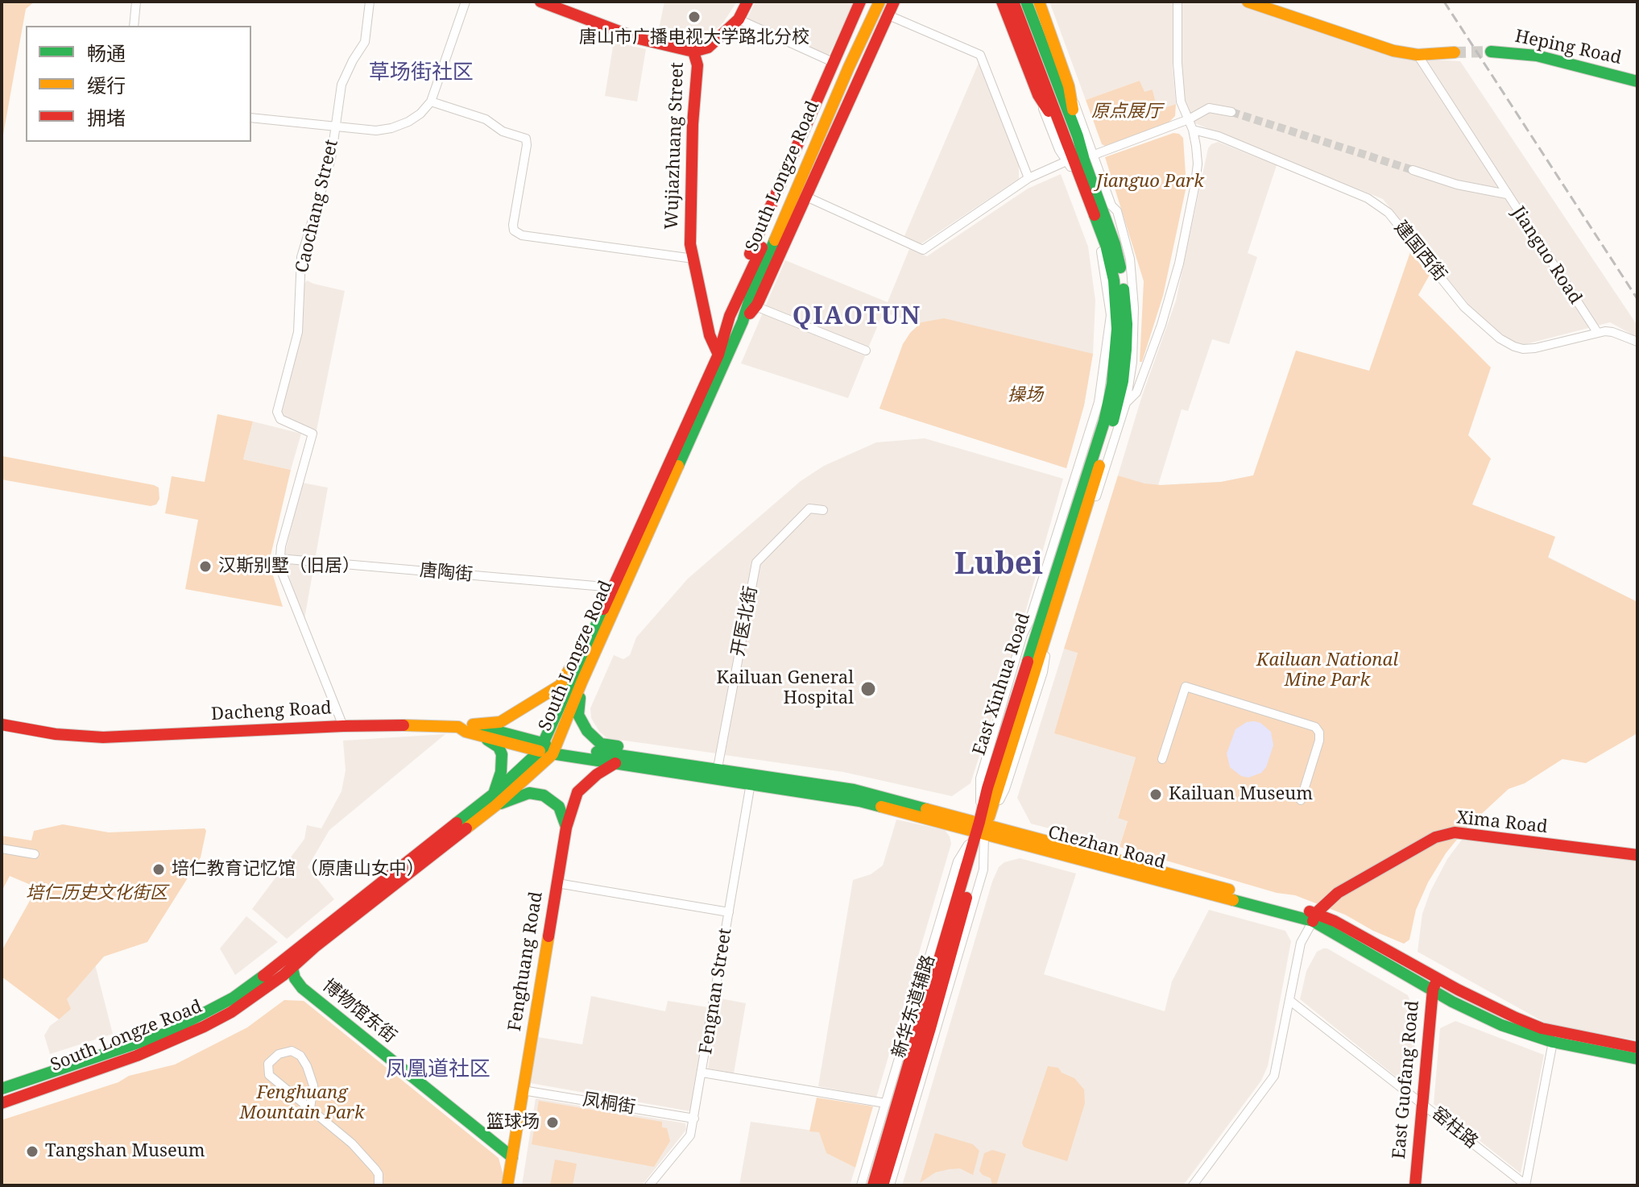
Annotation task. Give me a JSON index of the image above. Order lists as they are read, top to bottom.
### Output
{
  "streets": {
    "main road": [
      "Heping Road",
      "Wujiazhuang Street",
      "South Longze Road",
      "East Xinhua Road",
      "Dacheng Road",
      "Xima Road",
      "Chezhan Road",
      "Fenghuang Road",
      "博物馆东街",
      "East Guofang Road"
    ],
    "street": [
      "Caochang Street",
      "建国西街",
      "Jianguo Road",
      "唐陶街",
      "开医北街",
      "Fengnan Street",
      "新华东道辅路",
      "凤桐街",
      "窑柱路"
    ]
  },
  "crossings": [
    ["Wujiazhuang Street", "South Longze Road"],
    ["South Longze Road", "唐陶街"],
    ["South Longze Road", "Chezhan Road"],
    ["South Longze Road", "博物馆东街"],
    ["Caochang Street", "唐陶街"],
    ["建国西街", "Jianguo Road"],
    ["开医北街", "Chezhan Road"],
    ["East Xinhua Road", "Chezhan Road"],
    ["East Xinhua Road", "新华东道辅路"],
    ["Dacheng Road", "Chezhan Road"],
    ["Xima Road", "Chezhan Road"],
    ["Chezhan Road", "Fenghuang Road"],
    ["Chezhan Road", "Fengnan Street"],
    ["Chezhan Road", "新华东道辅路"],
    ["Chezhan Road", "East Guofang Road"],
    ["Fenghuang Road", "博物馆东街"],
    ["Fenghuang Road", "凤桐街"],
    ["Fengnan Street", "凤桐街"],
    ["East Guofang Road", "窑柱路"]
  ],
  "districts": [
    "草场街社区",
    "QIAOTUN",
    "Lubei",
    "凤凰道社区"
  ],
  "parks": [
    "原点展厅",
    "Jianguo Park",
    "操场",
    "Kailuan National Mine Park",
    "培仁历史文化街区",
    "Fenghuang Mountain Park"
  ],
  "places": [
    "唐山市广播电视大学路北分校",
    "汉斯别墅（旧居）",
    "Kailuan General Hospital",
    "Kailuan Museum",
    "培仁教育记忆馆 （原唐山女中）",
    "篮球场",
    "Tangshan Museum"
  ],
  "legend": ["畅通", "缓行", "拥堵"]
}
